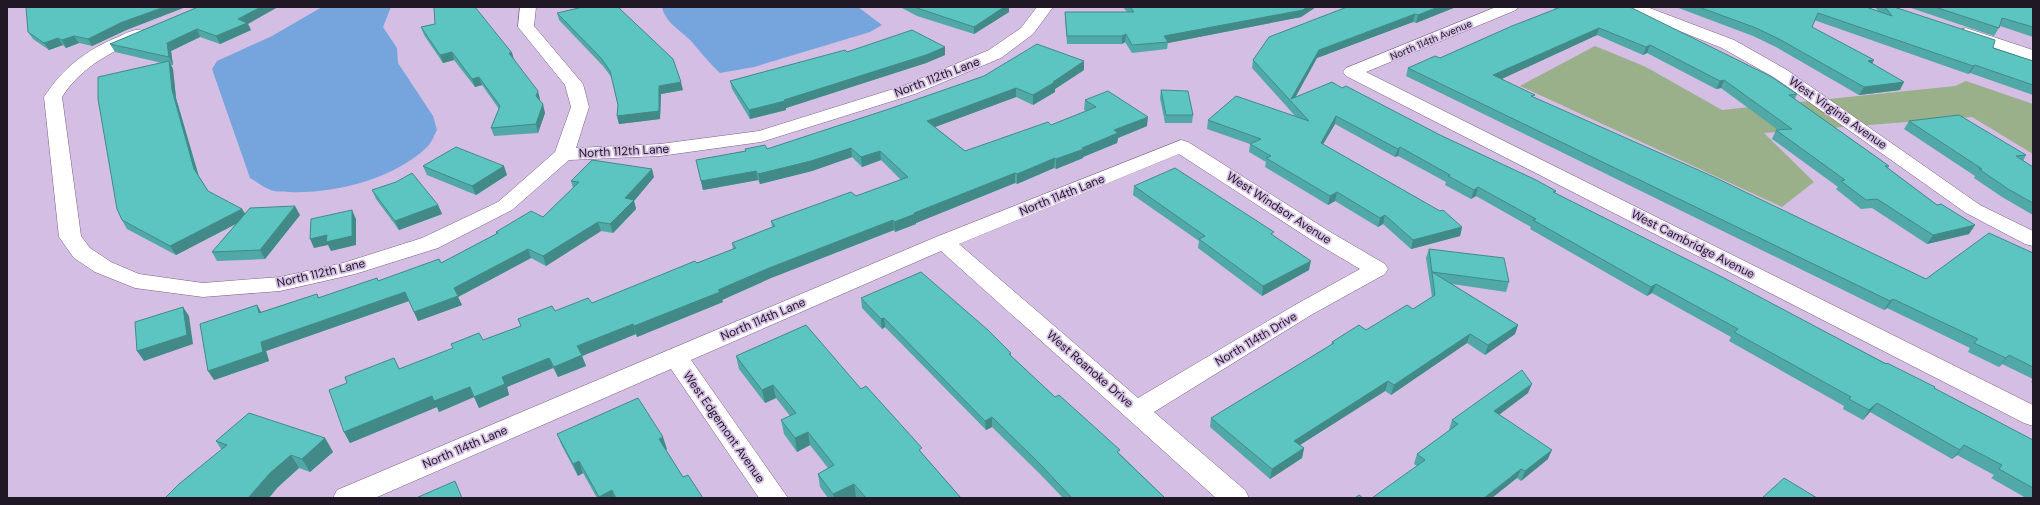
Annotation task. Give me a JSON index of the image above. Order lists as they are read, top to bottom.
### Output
{
  "streets": {
    "street": [
      "North 114th Avenue",
      "North 112th Lane",
      "West Virginia Avenue",
      "North 114th Lane",
      "West Windsor Avenue",
      "West Cambridge Avenue",
      "North 114th Drive",
      "West Roanoke Drive",
      "West Edgemont Avenue"
    ]
  },
  "crossings": [
    ["North 114th Avenue", "West Cambridge Avenue"],
    ["North 114th Lane", "West Windsor Avenue"],
    ["North 114th Lane", "West Roanoke Drive"],
    ["North 114th Lane", "West Edgemont Avenue"],
    ["West Windsor Avenue", "North 114th Drive"],
    ["North 114th Drive", "West Roanoke Drive"]
  ]
}
